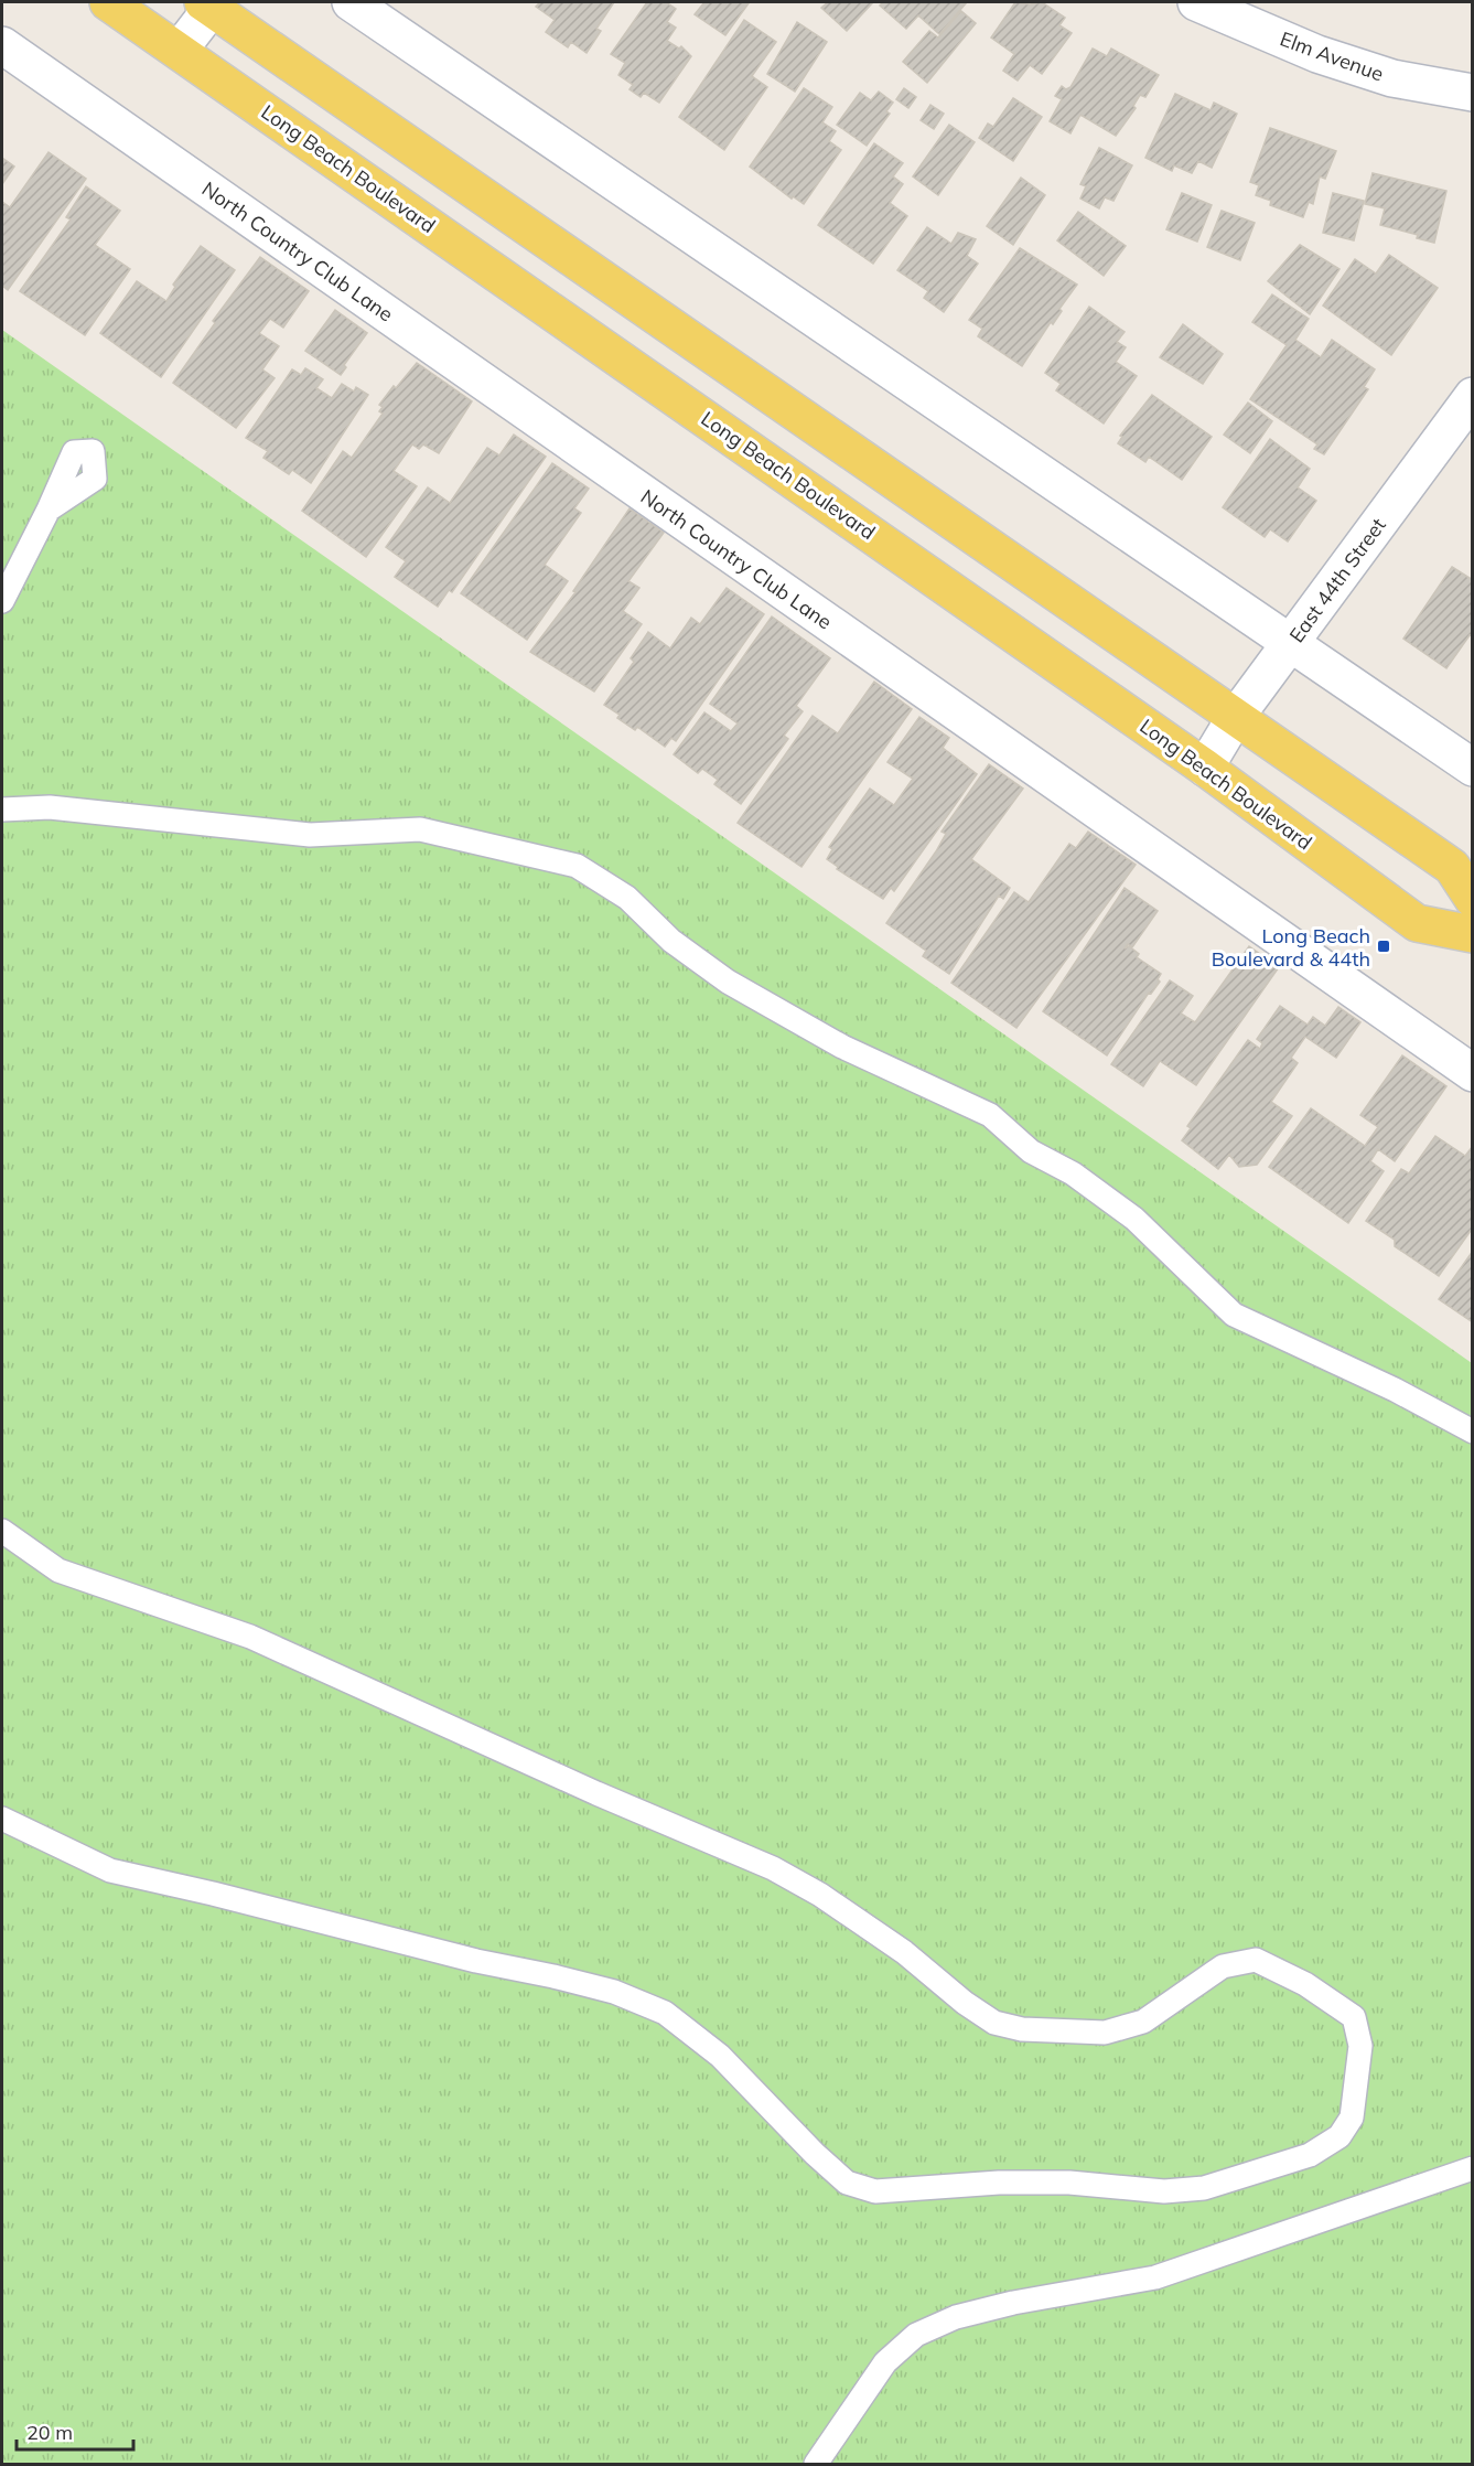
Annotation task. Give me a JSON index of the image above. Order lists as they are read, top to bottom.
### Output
{
  "streets": {
    "main road": ["Long Beach Boulevard"],
    "street": ["Elm Avenue", "North Country Club Lane", "East 44th Street"]
  },
  "crossings": [
    ["Long Beach Boulevard", "East 44th Street"]
  ],
  "places": {
    "transit": ["Long Beach Boulevard & 44th"]
  },
  "scale_bar": "20 m"
}
